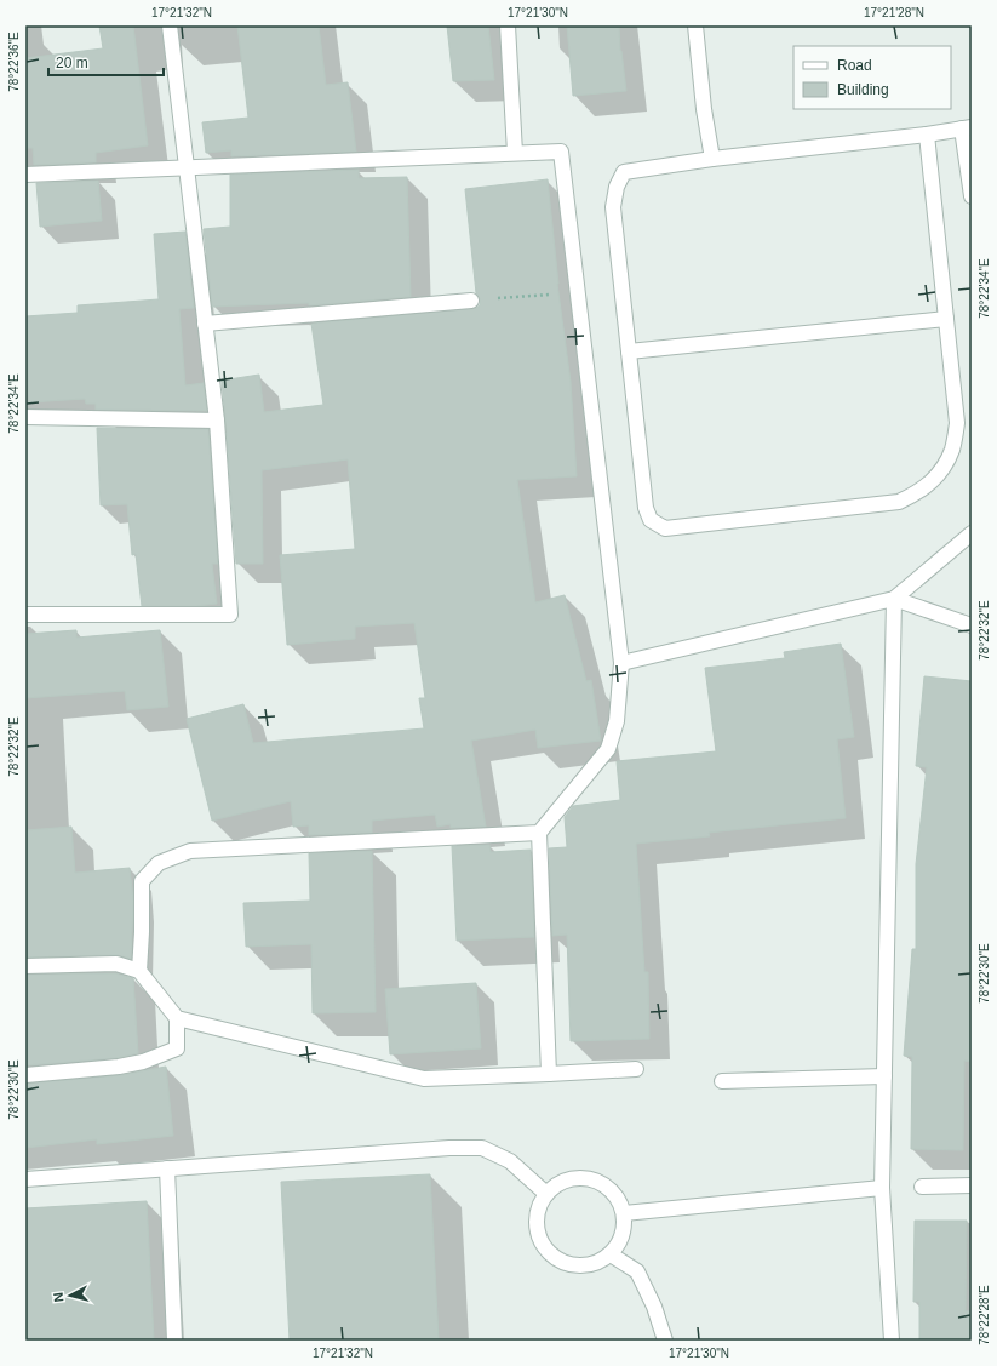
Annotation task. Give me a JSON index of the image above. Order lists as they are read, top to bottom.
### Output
{
  "legend": ["Road", "Building"],
  "scale_bar": "20 m",
  "north": "left",
  "coordinates": [
    "17°21'32\"N",
    "17°21'30\"N",
    "17°21'28\"N",
    "78°22'36\"E",
    "78°22'34\"E",
    "78°22'32\"E",
    "78°22'30\"E",
    "78°22'28\"E"
  ]
}
